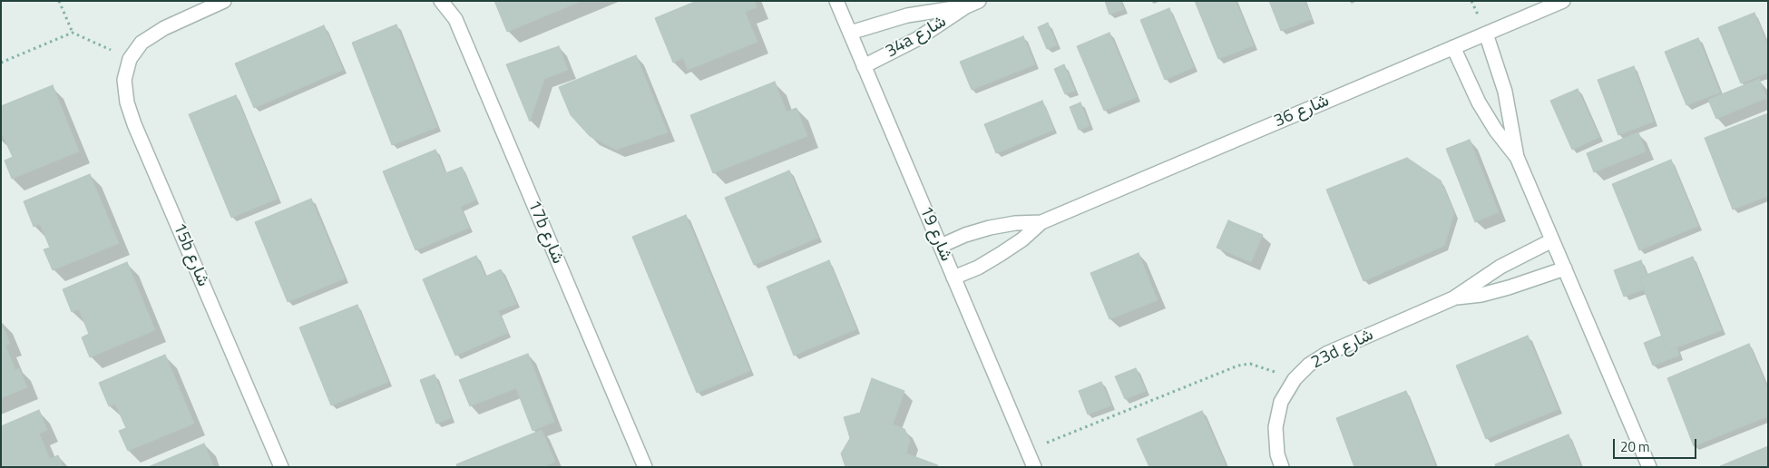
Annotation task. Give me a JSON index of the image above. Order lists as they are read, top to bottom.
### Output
{
  "streets": {
    "street": [
      "34a شارع",
      "شارع 36",
      "17b شارع",
      "شارع 19",
      "15b شارع",
      "23d شارع"
    ]
  },
  "crossings": [
    ["34a شارع", "شارع 19"],
    ["شارع 36", "شارع 19"]
  ],
  "scale_bar": "20 m"
}
